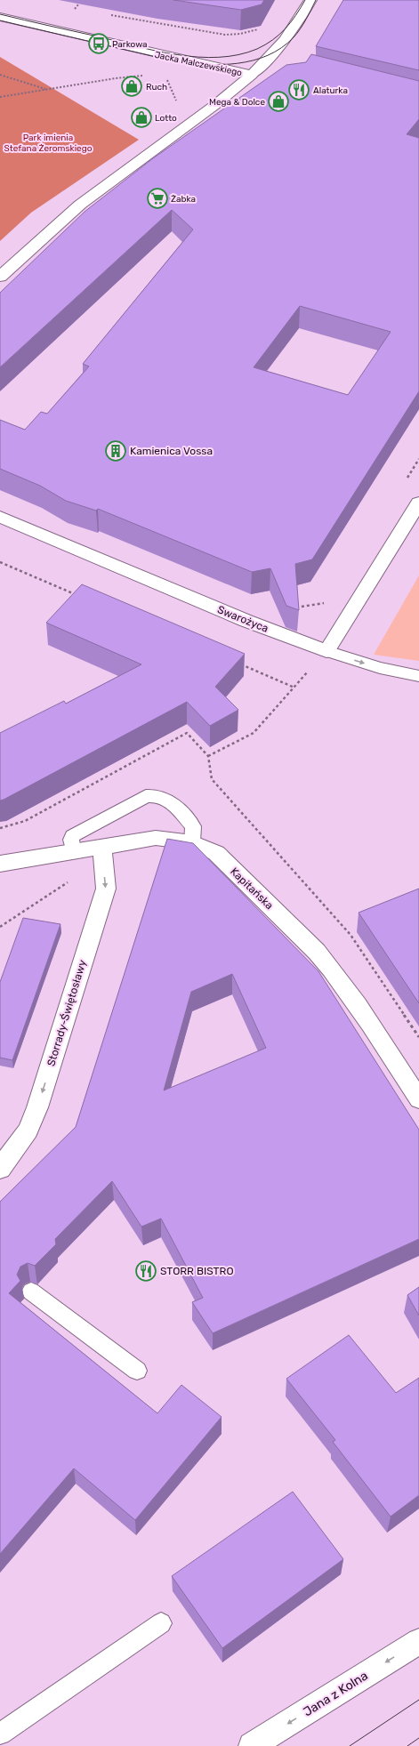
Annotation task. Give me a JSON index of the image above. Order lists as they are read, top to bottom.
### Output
{
  "streets": {
    "street": [
      "Jacka Malczewskiego",
      "Swarożyca",
      "Kapitańska",
      "Storrady-Świętosławy",
      "Jana z Kolna"
    ]
  },
  "crossings": [
    ["Kapitańska", "Storrady-Świętosławy"]
  ],
  "one_way": ["Storrady-Świętosławy", "Jana z Kolna"],
  "parks": ["Park imienia Stefana Żeromskiego"],
  "places": {
    "bus stop": ["Parkowa"],
    "shop": ["Ruch", "Mega & Dolce", "Lotto"],
    "restaurant": ["Alaturka", "STORR BISTRO"],
    "supermarket": ["Żabka"],
    "building": ["Kamienica Vossa"]
  }
}
